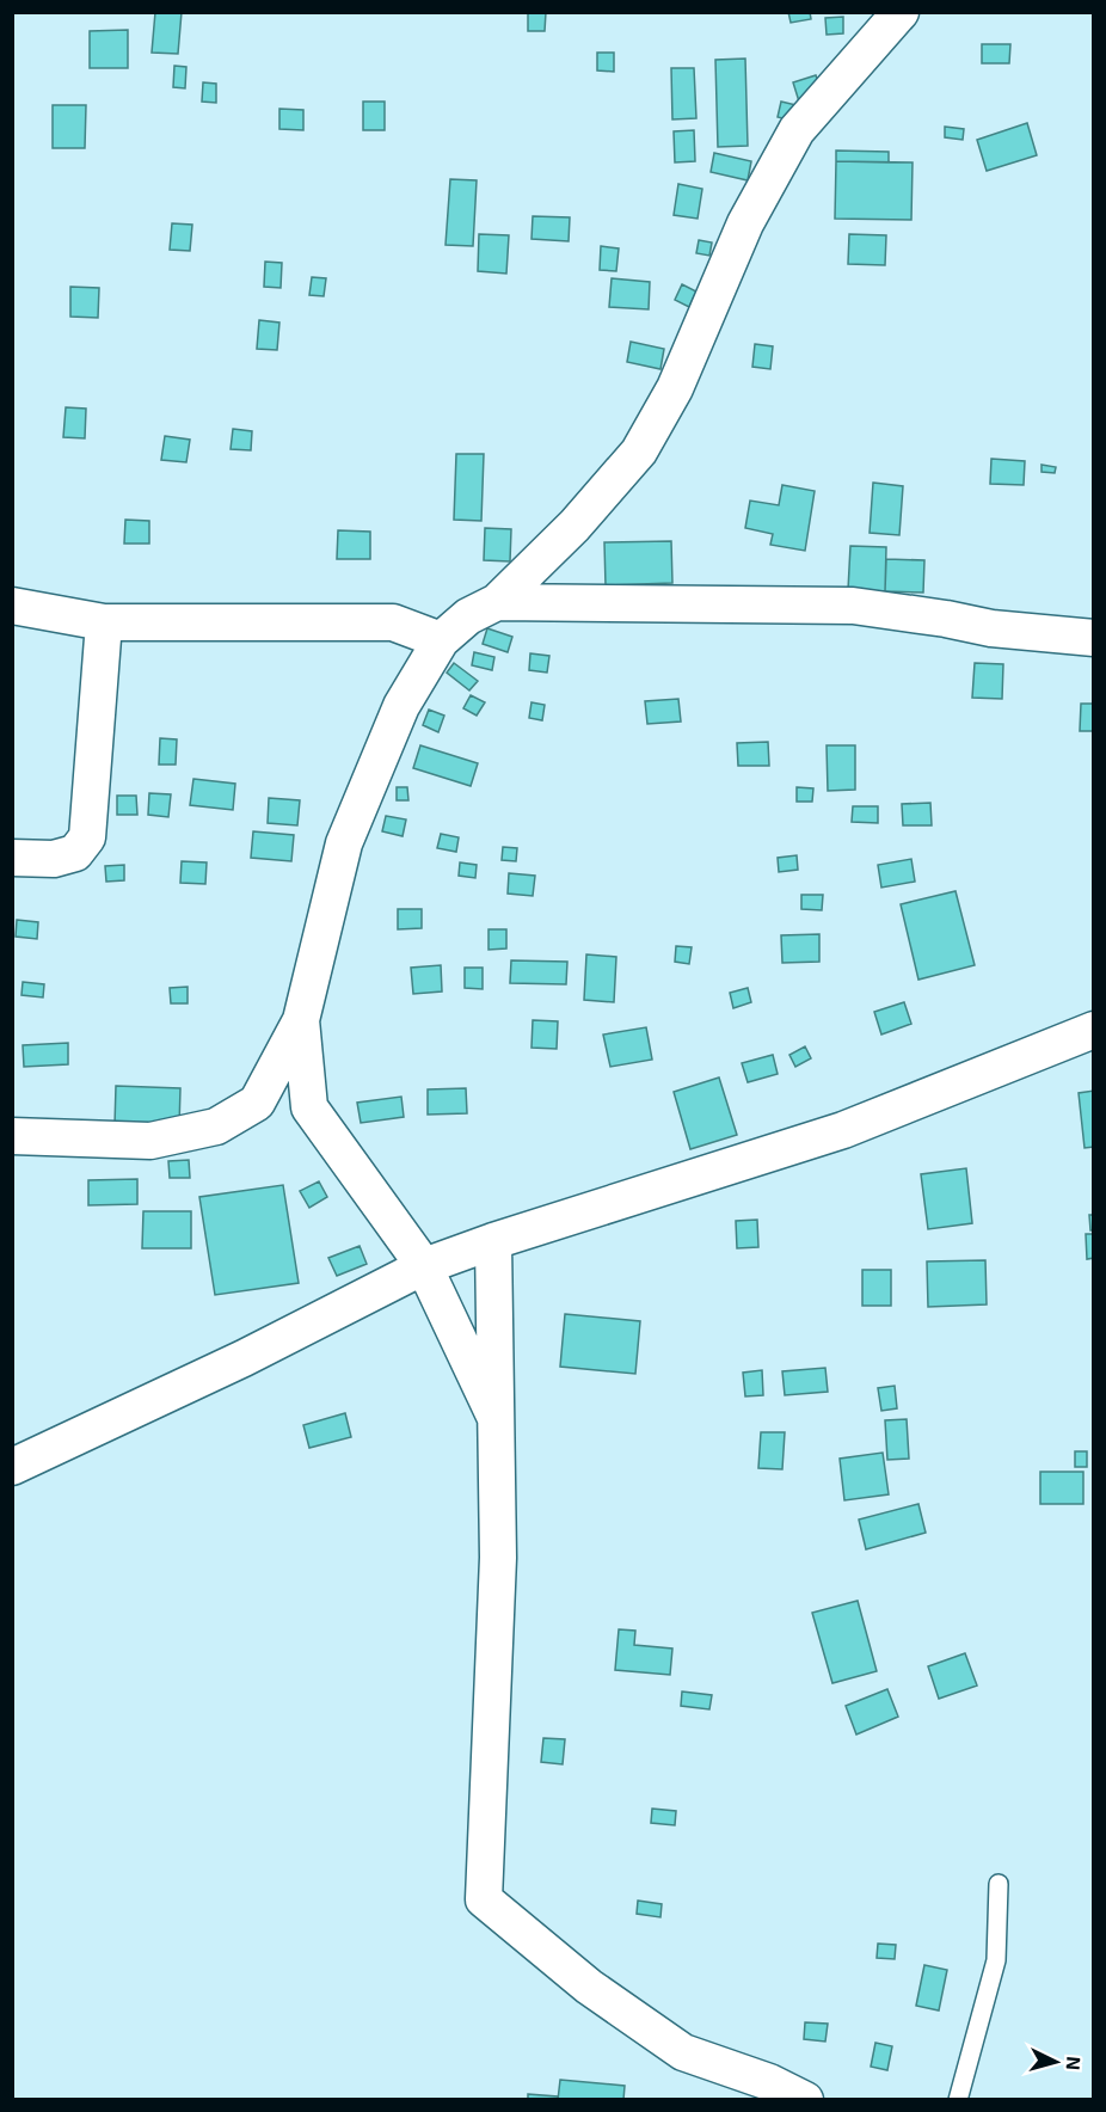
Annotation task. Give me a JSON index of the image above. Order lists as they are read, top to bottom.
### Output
{
  "north": "right"
}
